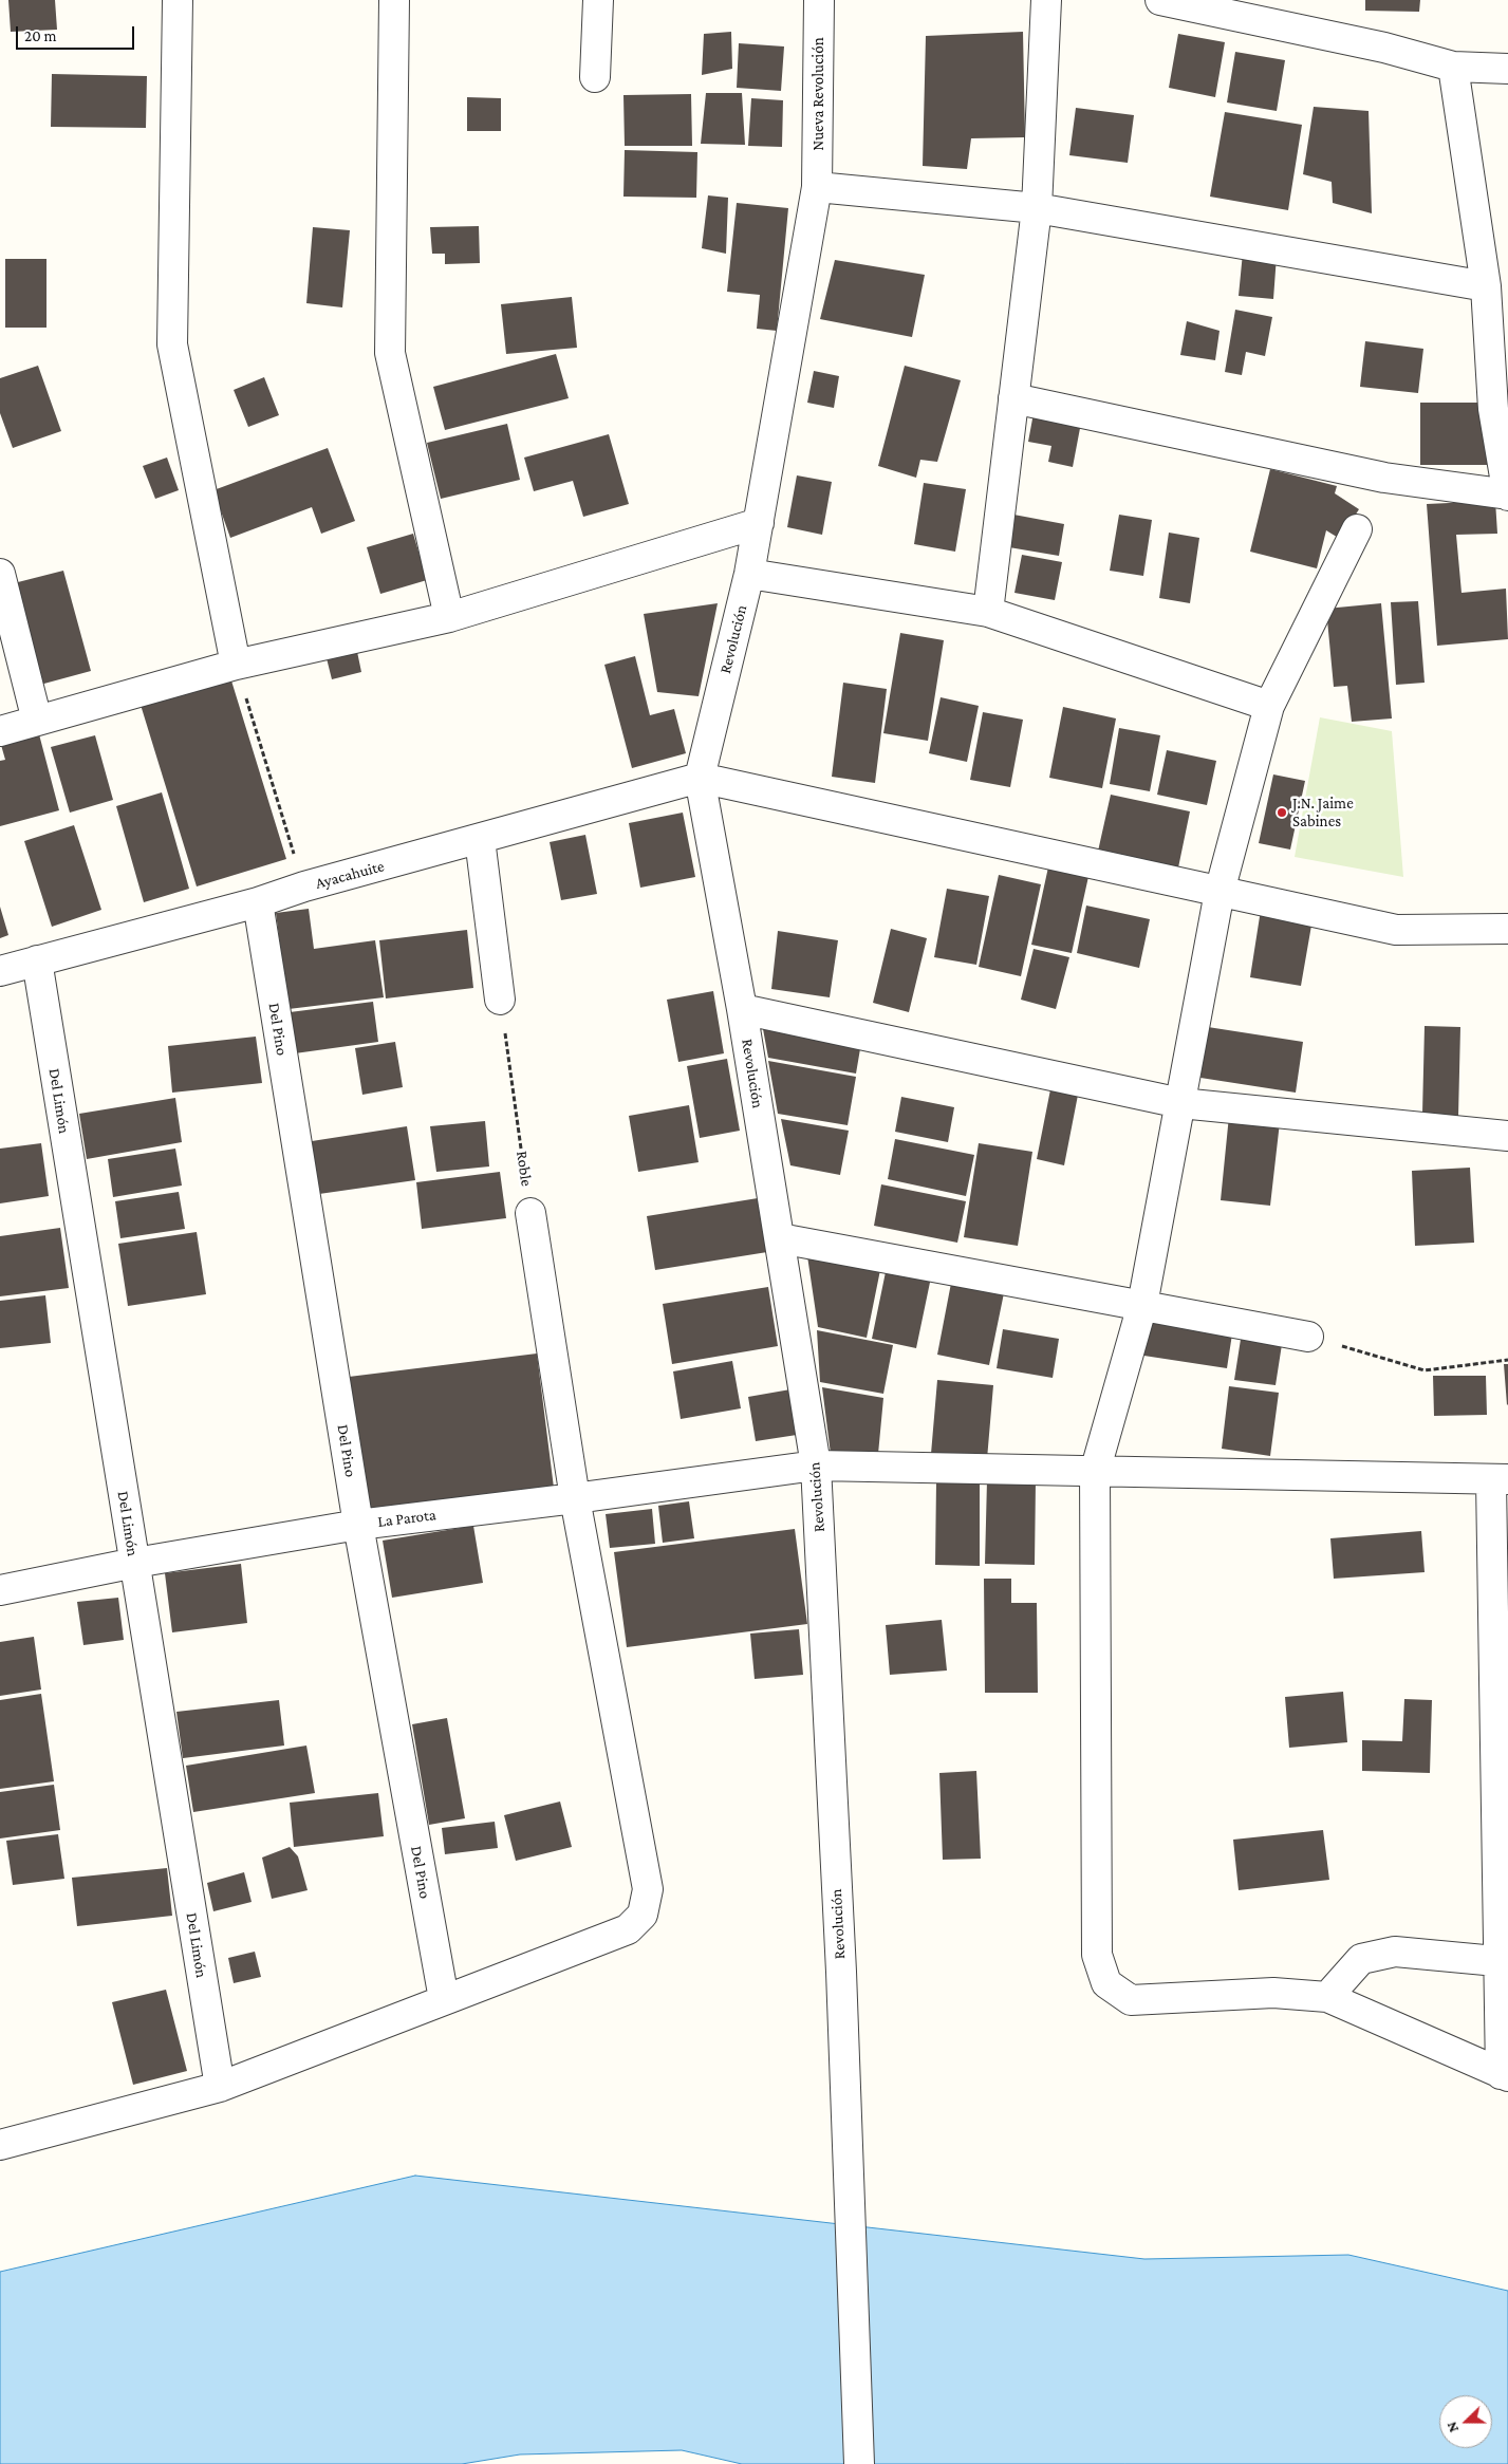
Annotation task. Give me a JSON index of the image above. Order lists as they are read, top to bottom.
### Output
{
  "streets": {
    "street": [
      "Nueva Revolución",
      "Revolución",
      "Ayacahuite",
      "Del Pino",
      "Del Limón",
      "La Parota"
    ],
    "path": ["Roble"]
  },
  "crossings": [
    ["Nueva Revolución", "Revolución"],
    ["Revolución", "Ayacahuite"],
    ["Revolución", "La Parota"],
    ["Ayacahuite", "Del Pino"],
    ["Ayacahuite", "Del Limón"],
    ["Del Pino", "La Parota"],
    ["Del Limón", "La Parota"]
  ],
  "places": ["J.N. Jaime Sabines"],
  "scale_bar": "20 m",
  "north": "left"
}
